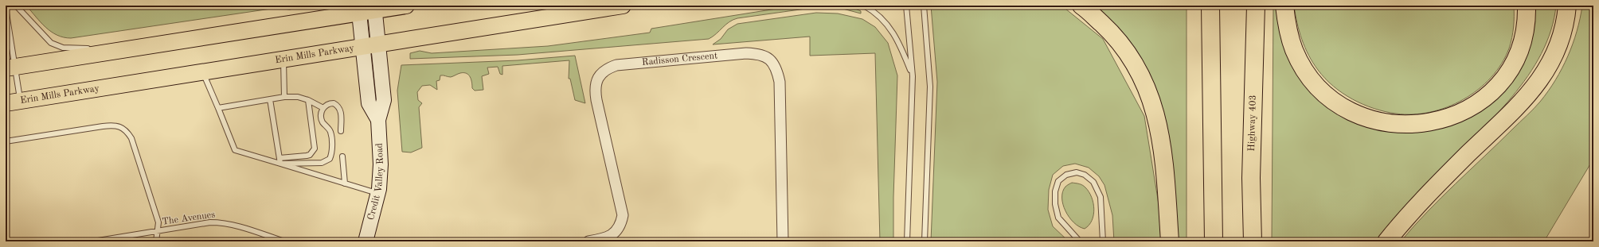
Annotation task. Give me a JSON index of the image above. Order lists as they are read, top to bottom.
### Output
{
  "streets": {
    "highway": ["Highway 403"],
    "main road": ["Erin Mills Parkway"],
    "street": ["Radisson Crescent", "Credit Valley Road"],
    "lane": ["The Avenues"]
  },
  "crossings": [
    ["Erin Mills Parkway", "Credit Valley Road"]
  ]
}
